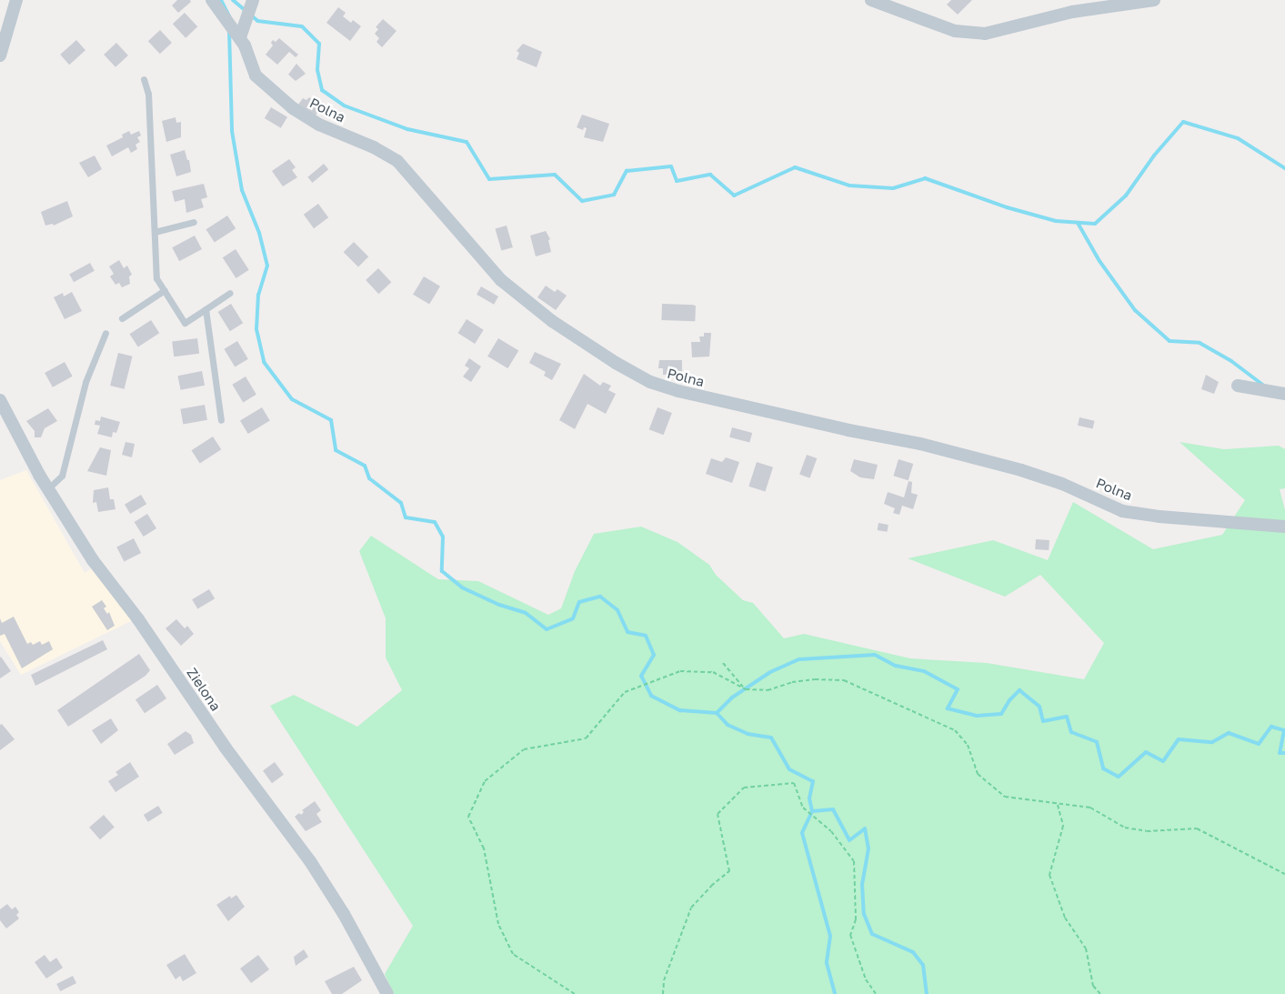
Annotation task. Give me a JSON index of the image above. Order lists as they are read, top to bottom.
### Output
{
  "streets": {
    "street": ["Polna", "Zielona"]
  }
}
